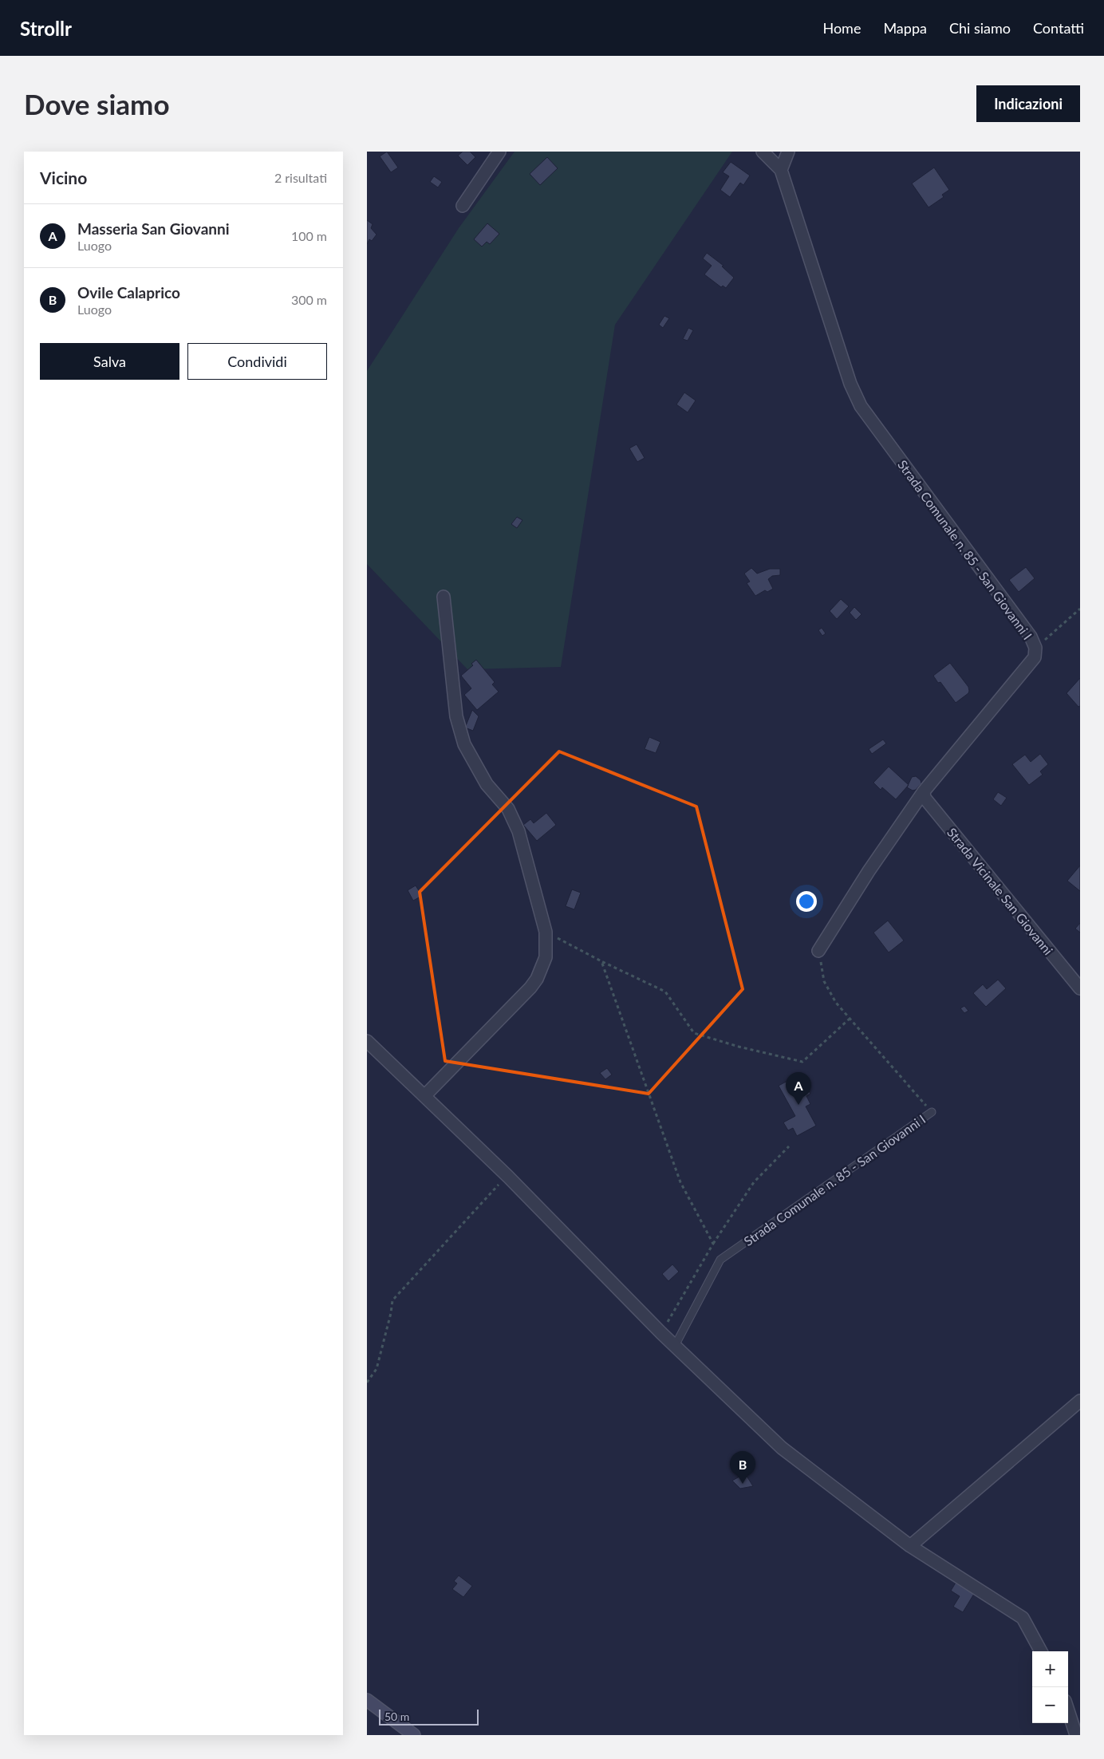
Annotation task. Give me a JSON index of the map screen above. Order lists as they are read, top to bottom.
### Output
{
  "streets": {
    "street": ["Strada Comunale n. 85 - San Giovanni I", "Strada Vicinale San Giovanni"]
  },
  "crossings": [
    ["Strada Comunale n. 85 - San Giovanni I", "Strada Vicinale San Giovanni"]
  ],
  "scale_bar": "50 m",
  "page": {
    "header": "Strollr",
    "nav": [
      "Home",
      "Mappa",
      "Chi siamo",
      "Contatti"
    ],
    "buttons": [
      "Indicazioni",
      ["Salva", "Condividi"]
    ],
    "title": "Dove siamo",
    "heading": ["Vicino", "2 risultati"],
    "list": [
      {
        "mark": "A",
        "name": "Masseria San Giovanni",
        "note": "Luogo",
        "value": "100 m"
      },
      {
        "mark": "B",
        "name": "Ovile Calaprico",
        "note": "Luogo",
        "value": "300 m"
      }
    ],
    "pins": ["A", "B"],
    "map_buttons": ["+", "−"],
    "scale": "50 m"
  }
}
